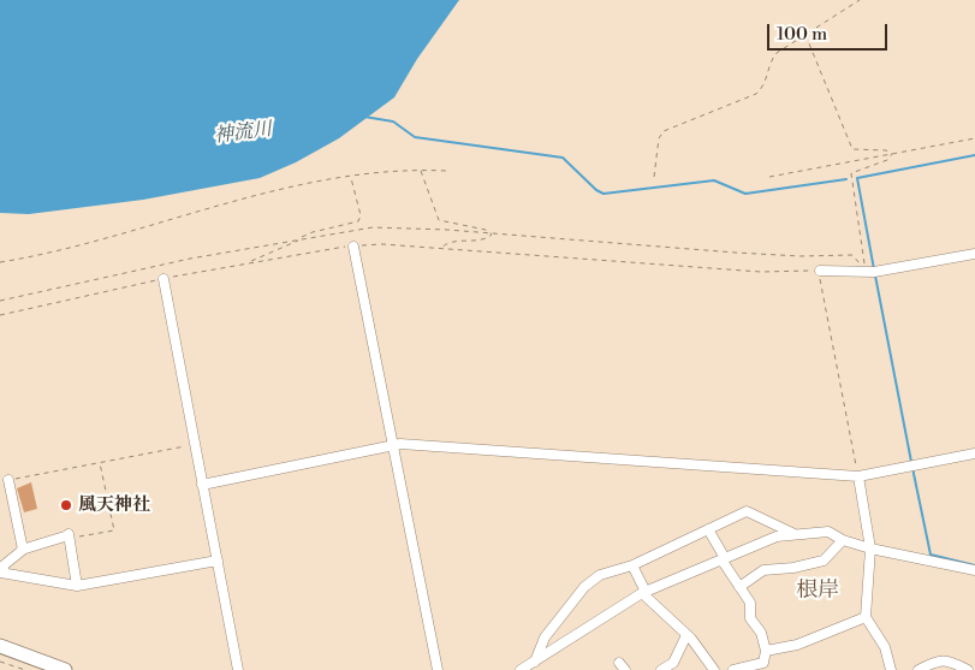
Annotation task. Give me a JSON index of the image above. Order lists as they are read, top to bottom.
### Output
{
  "districts": ["根岸"],
  "water": ["神流川"],
  "places": ["風天神社"],
  "scale_bar": "100 m"
}
